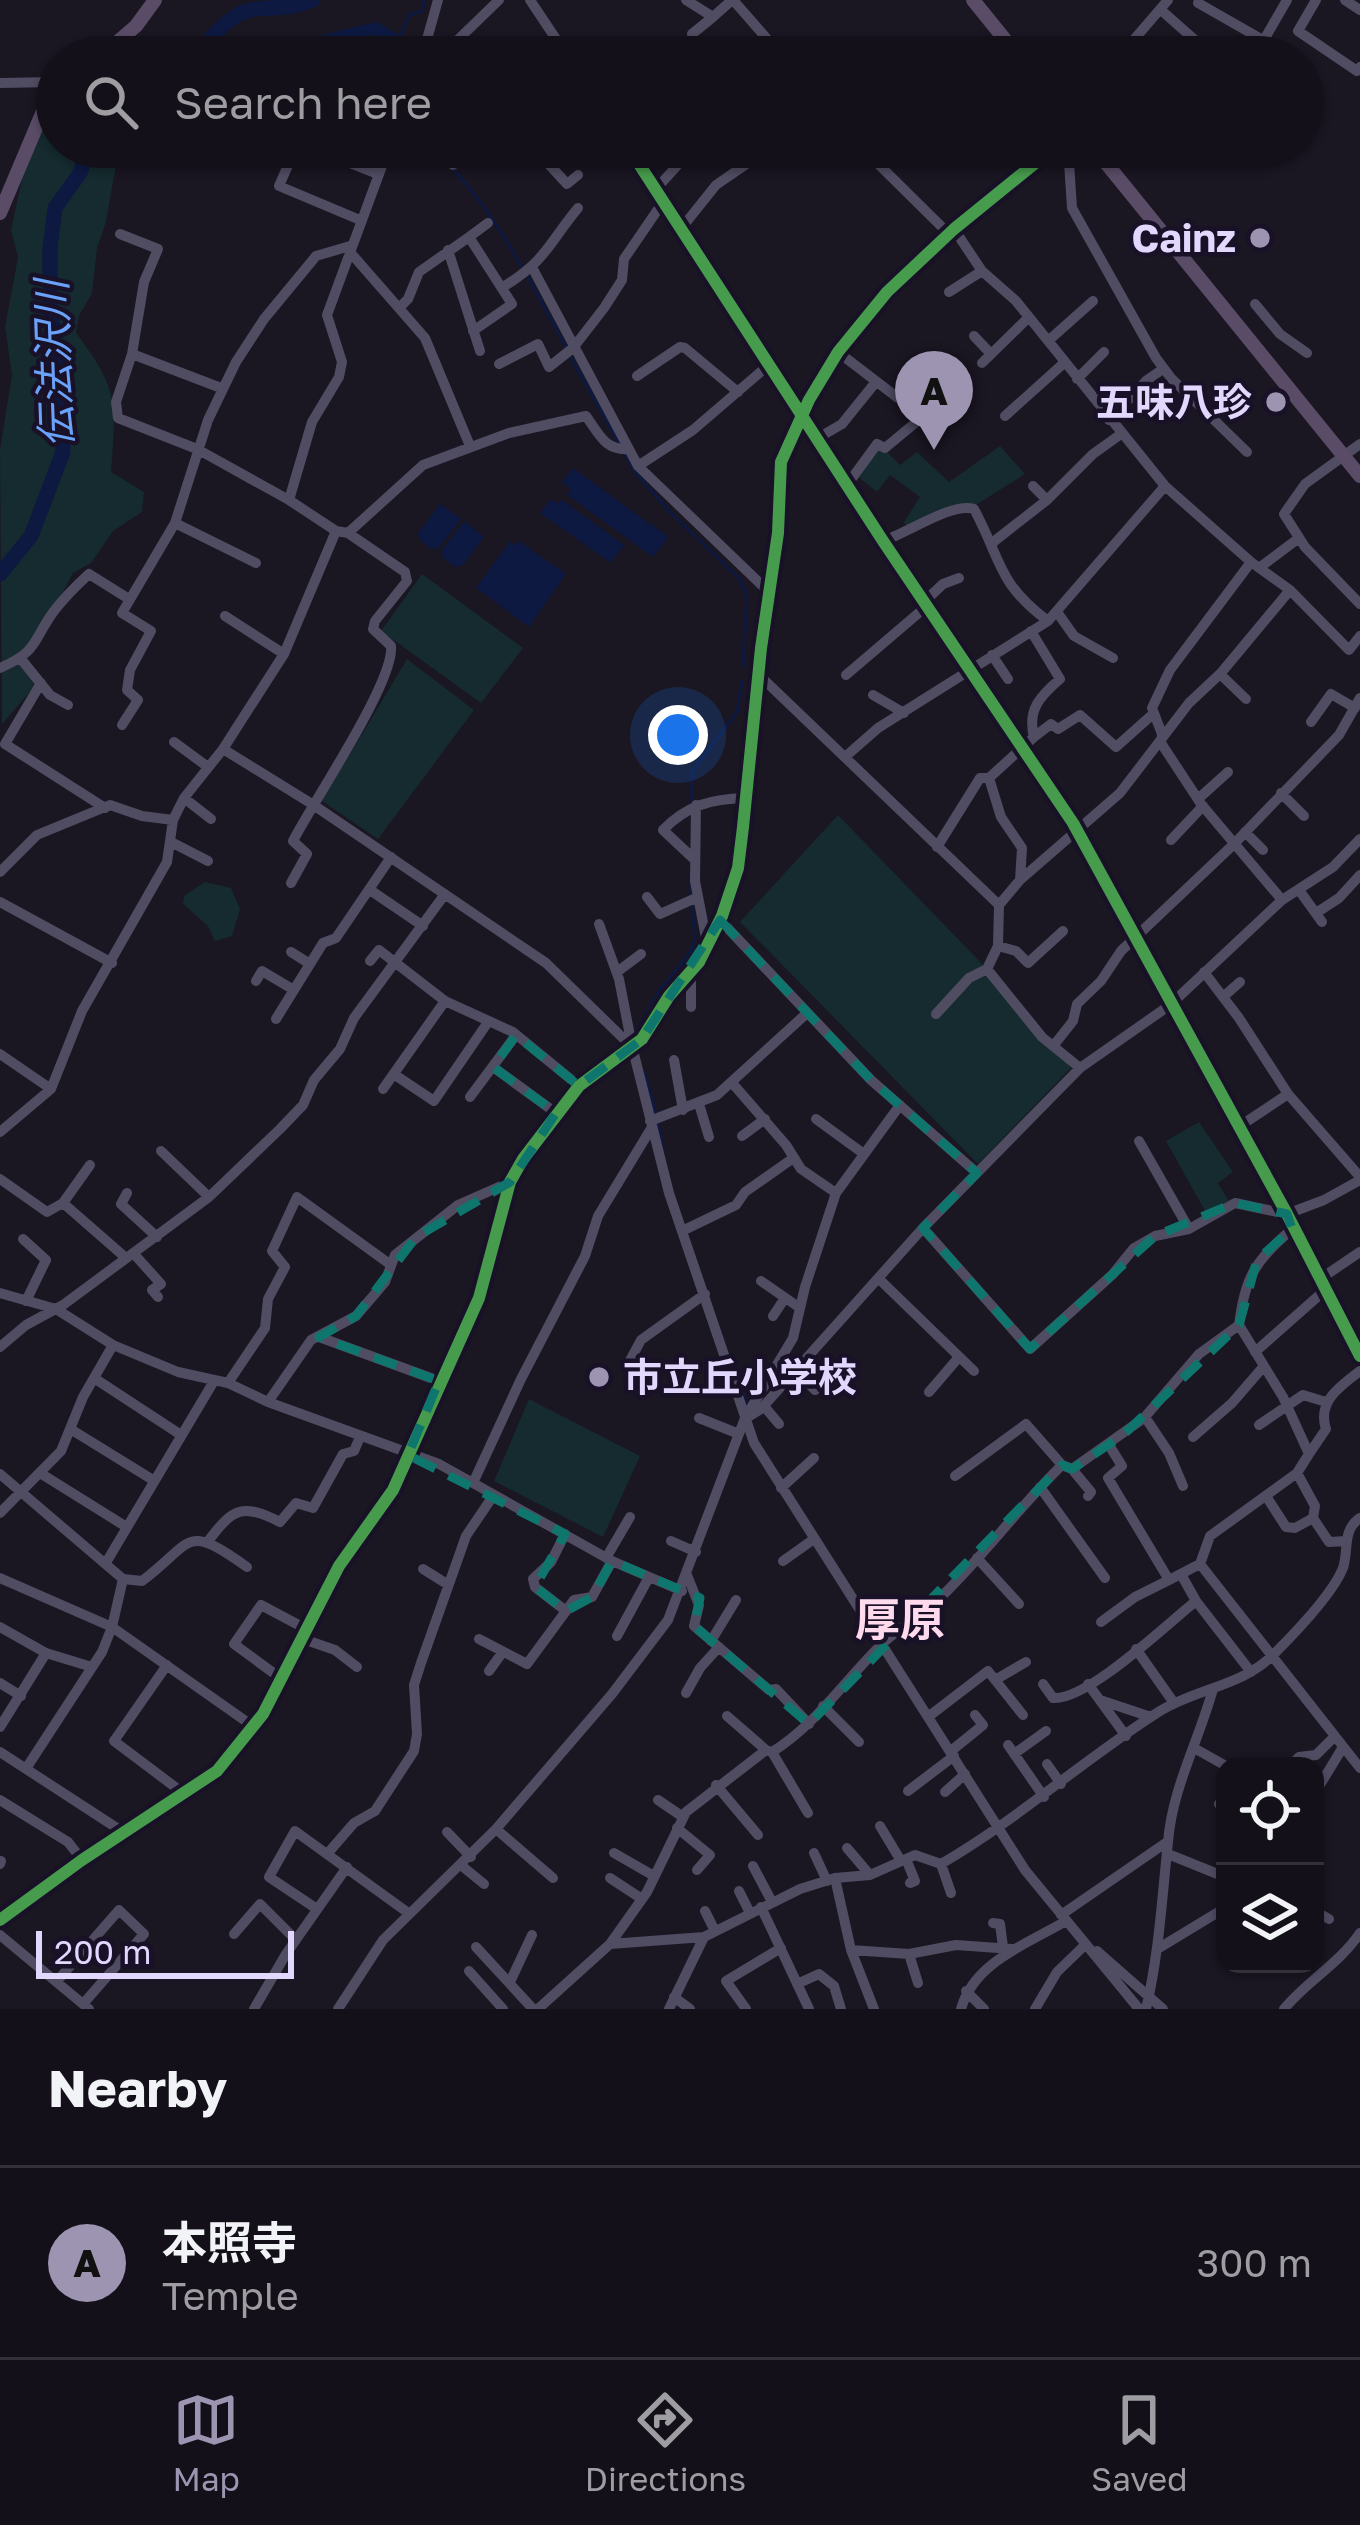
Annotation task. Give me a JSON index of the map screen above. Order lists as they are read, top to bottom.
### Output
{
  "districts": ["厚原"],
  "water": ["伝法沢川"],
  "places": ["Cainz", "五味八珍", "市立丘小学校"],
  "scale_bar": "200 m",
  "page": {
    "search": "Search here",
    "pins": "A",
    "scale": "200 m",
    "heading": "Nearby",
    "list": [
      {
        "mark": "A",
        "name": "本照寺",
        "note": "Temple",
        "value": "300 m"
      }
    ],
    "nav": ["Map", "Directions", "Saved"]
  }
}
